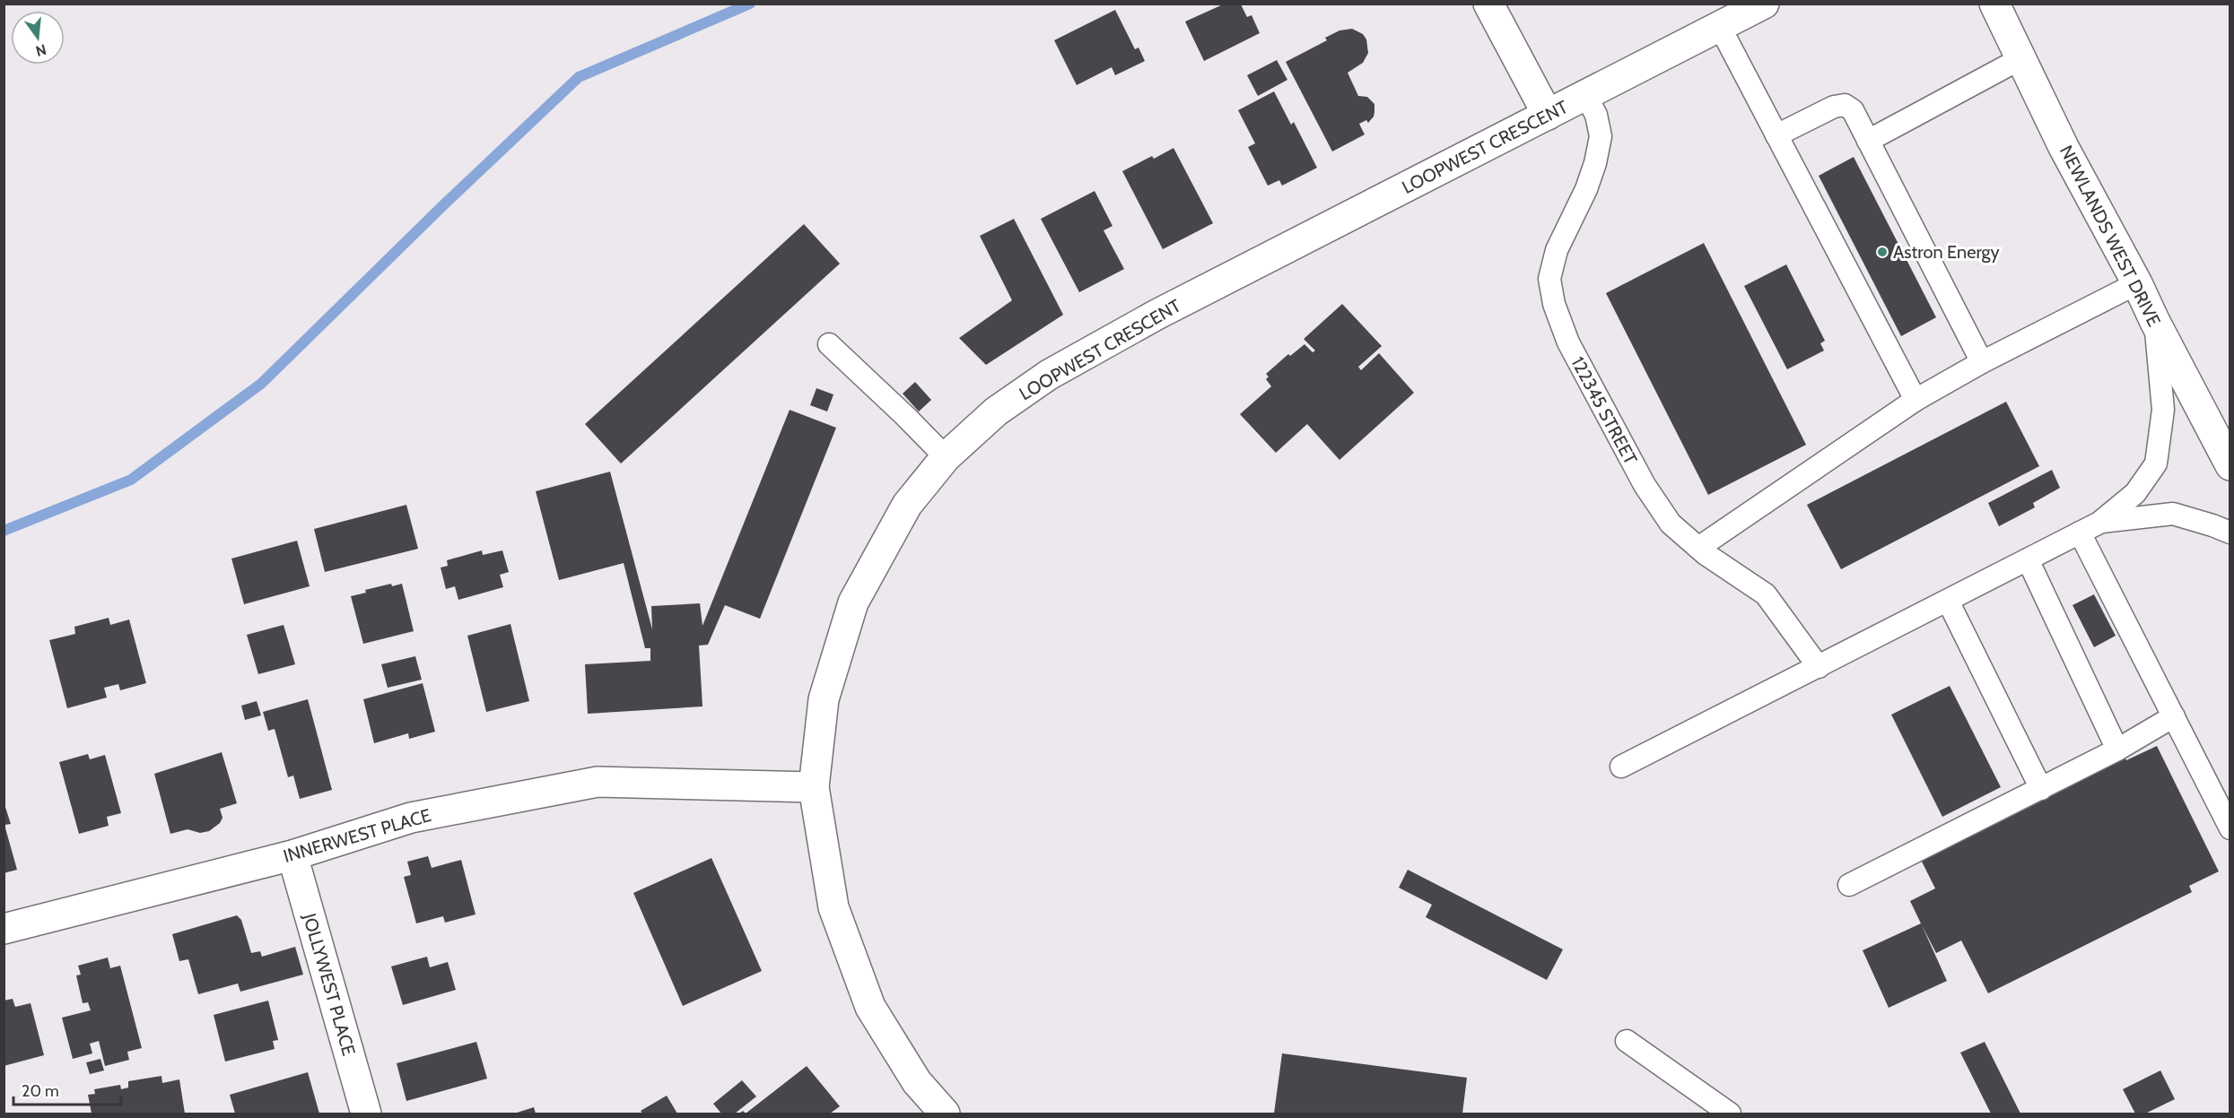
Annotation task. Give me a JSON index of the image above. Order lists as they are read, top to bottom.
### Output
{
  "streets": {
    "street": [
      "LOOPWEST CRESCENT",
      "NEWLANDS WEST DRIVE",
      "INNERWEST PLACE",
      "JOLLYWEST PLACE"
    ],
    "lane": ["122345 STREET"]
  },
  "crossings": [
    ["LOOPWEST CRESCENT", "122345 STREET"],
    ["LOOPWEST CRESCENT", "INNERWEST PLACE"],
    ["INNERWEST PLACE", "JOLLYWEST PLACE"]
  ],
  "places": ["Astron Energy"],
  "scale_bar": "20 m",
  "north": "bottom"
}
